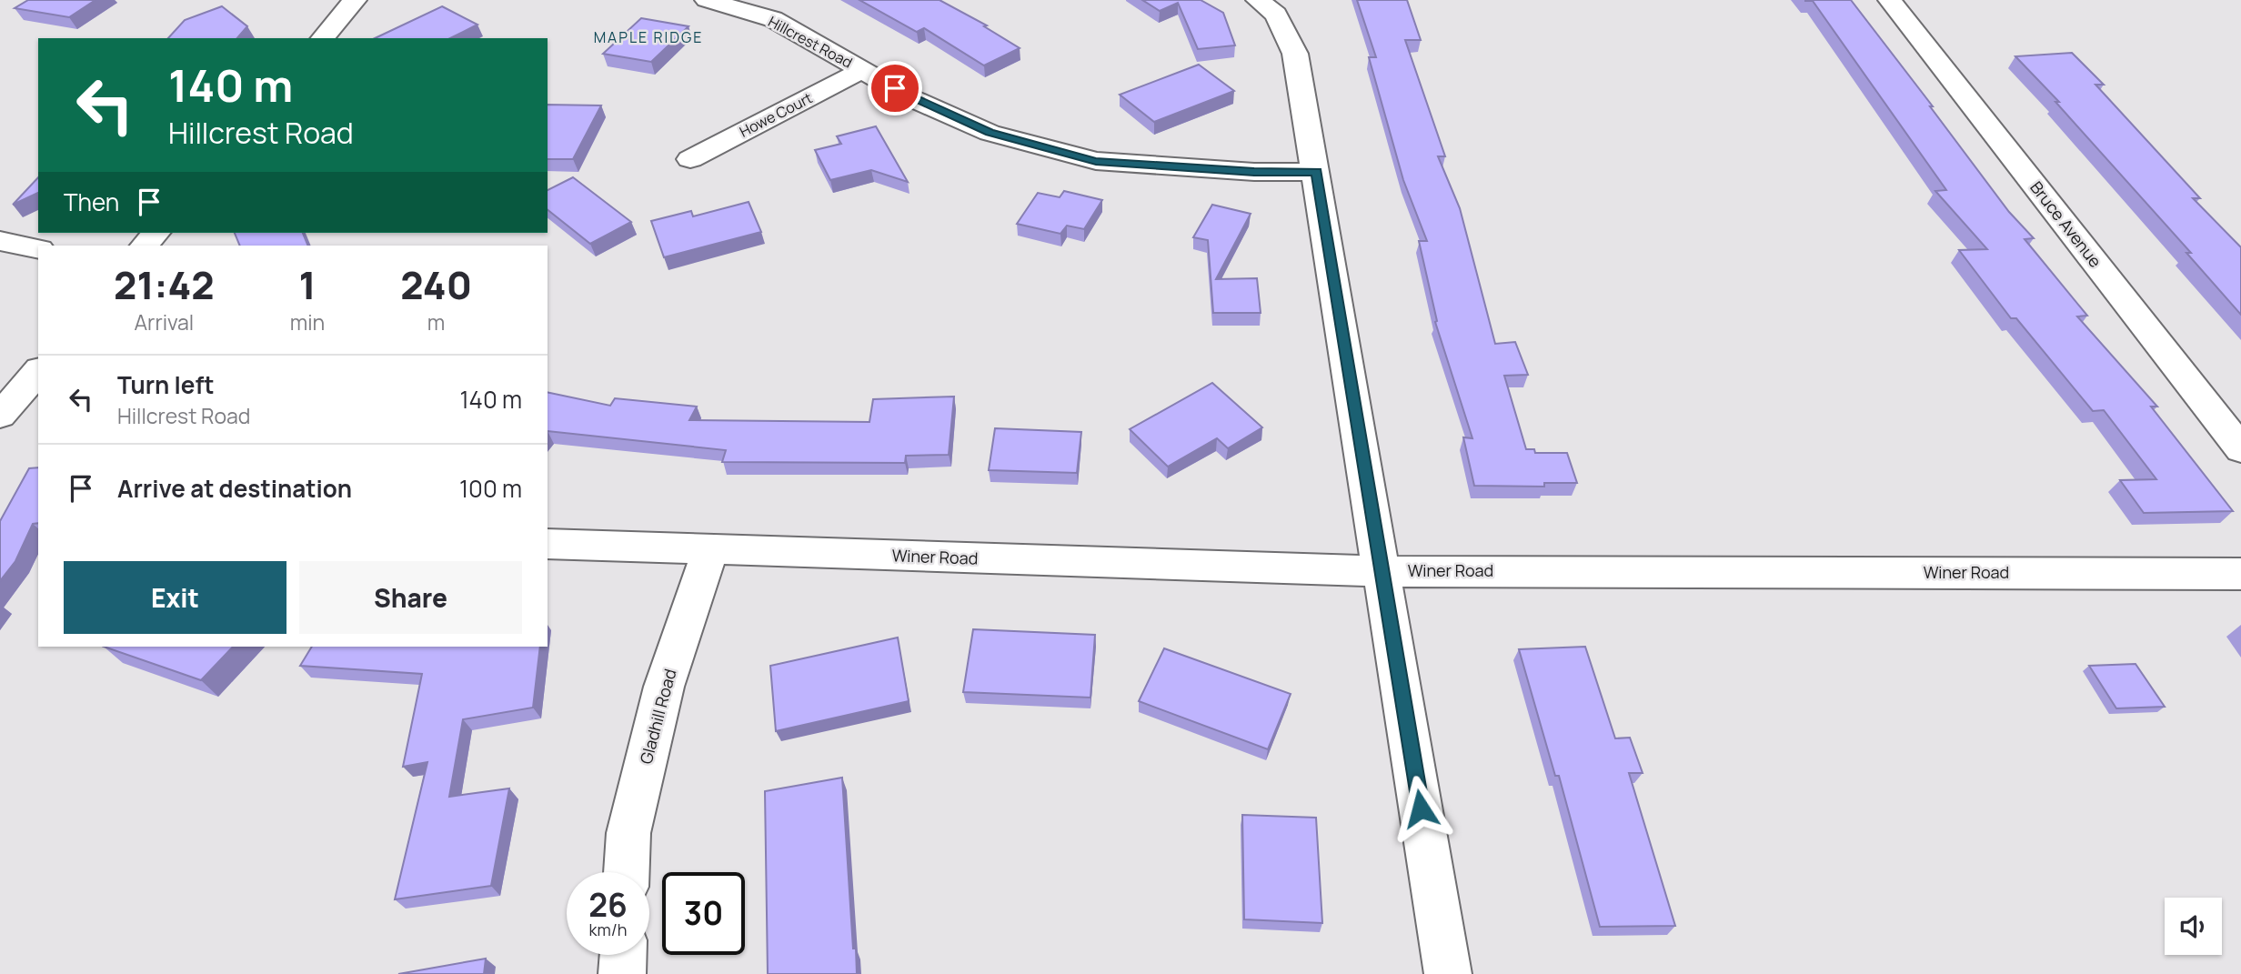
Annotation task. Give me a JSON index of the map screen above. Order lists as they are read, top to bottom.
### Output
{
  "streets": {
    "street": [
      "Hillcrest Road",
      "Howe Court",
      "Bruce Avenue",
      "Winer Road",
      "Gladhill Road"
    ]
  },
  "crossings": [
    ["Hillcrest Road", "Howe Court"],
    ["Winer Road", "Gladhill Road"]
  ],
  "districts": ["MAPLE RIDGE"],
  "page": {
    "turn": ["140 m", "Hillcrest Road"],
    "then": "Then",
    "eta": [
      "21:42",
      "Arrival",
      "1",
      "min",
      "240",
      "m"
    ],
    "list": [
      {
        "name": "Turn left",
        "note": "Hillcrest Road",
        "value": "140 m"
      },
      {
        "name": "Arrive at destination",
        "value": "100 m"
      }
    ],
    "buttons": ["Exit", "Share"],
    "speed": "26 km/h",
    "limit": "30"
  }
}
